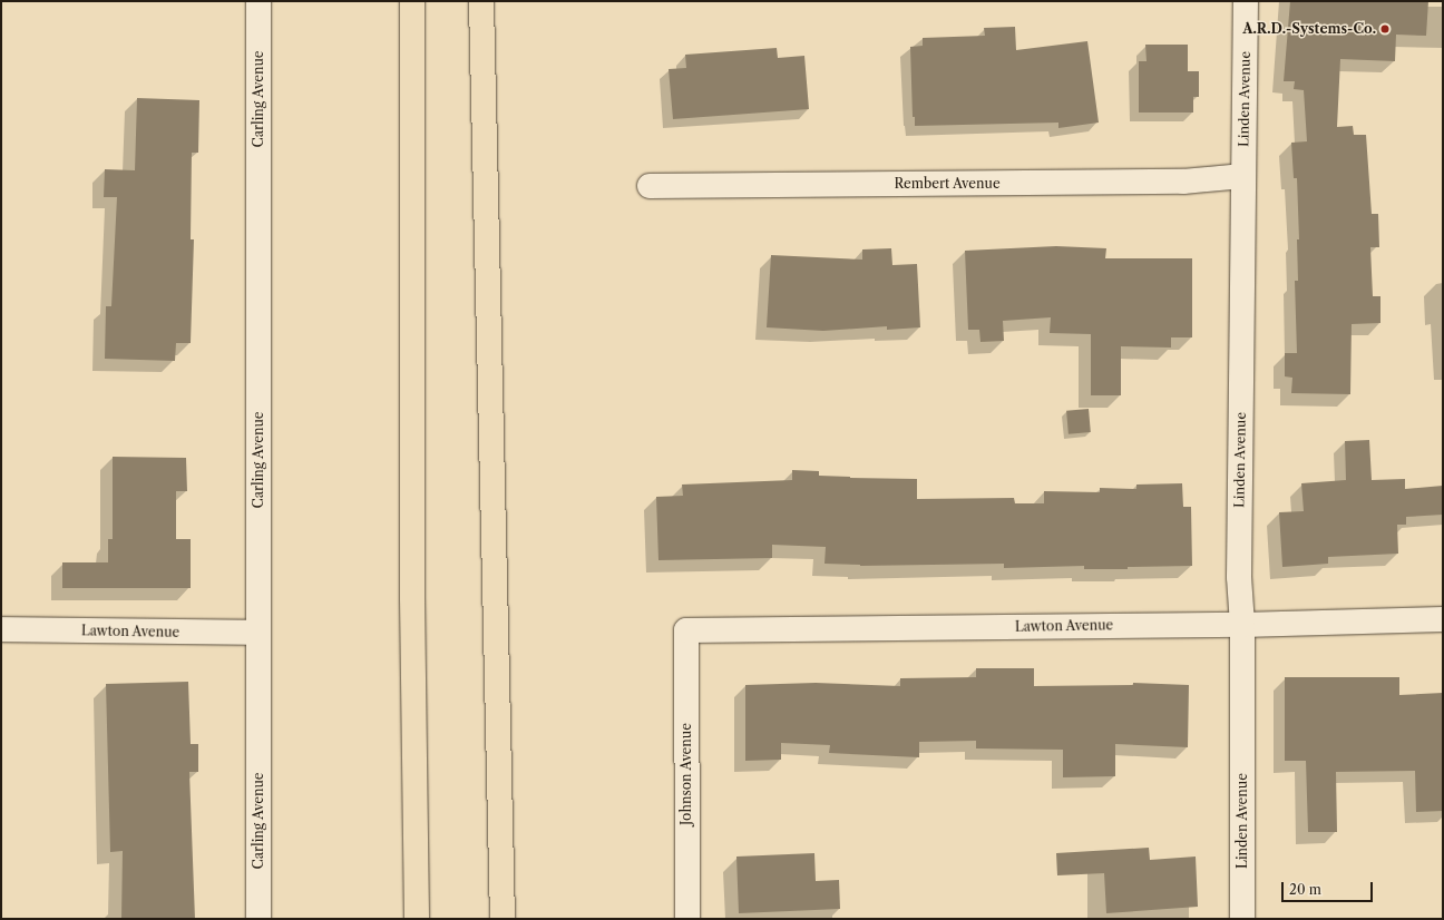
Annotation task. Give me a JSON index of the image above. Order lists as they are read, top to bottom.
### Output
{
  "streets": {
    "street": [
      "Carling Avenue",
      "Linden Avenue",
      "Rembert Avenue",
      "Lawton Avenue",
      "Johnson Avenue"
    ]
  },
  "crossings": [
    ["Carling Avenue", "Lawton Avenue"],
    ["Linden Avenue", "Rembert Avenue"],
    ["Linden Avenue", "Lawton Avenue"],
    ["Lawton Avenue", "Johnson Avenue"]
  ],
  "places": ["A.R.D.-Systems-Co."],
  "scale_bar": "20 m"
}
